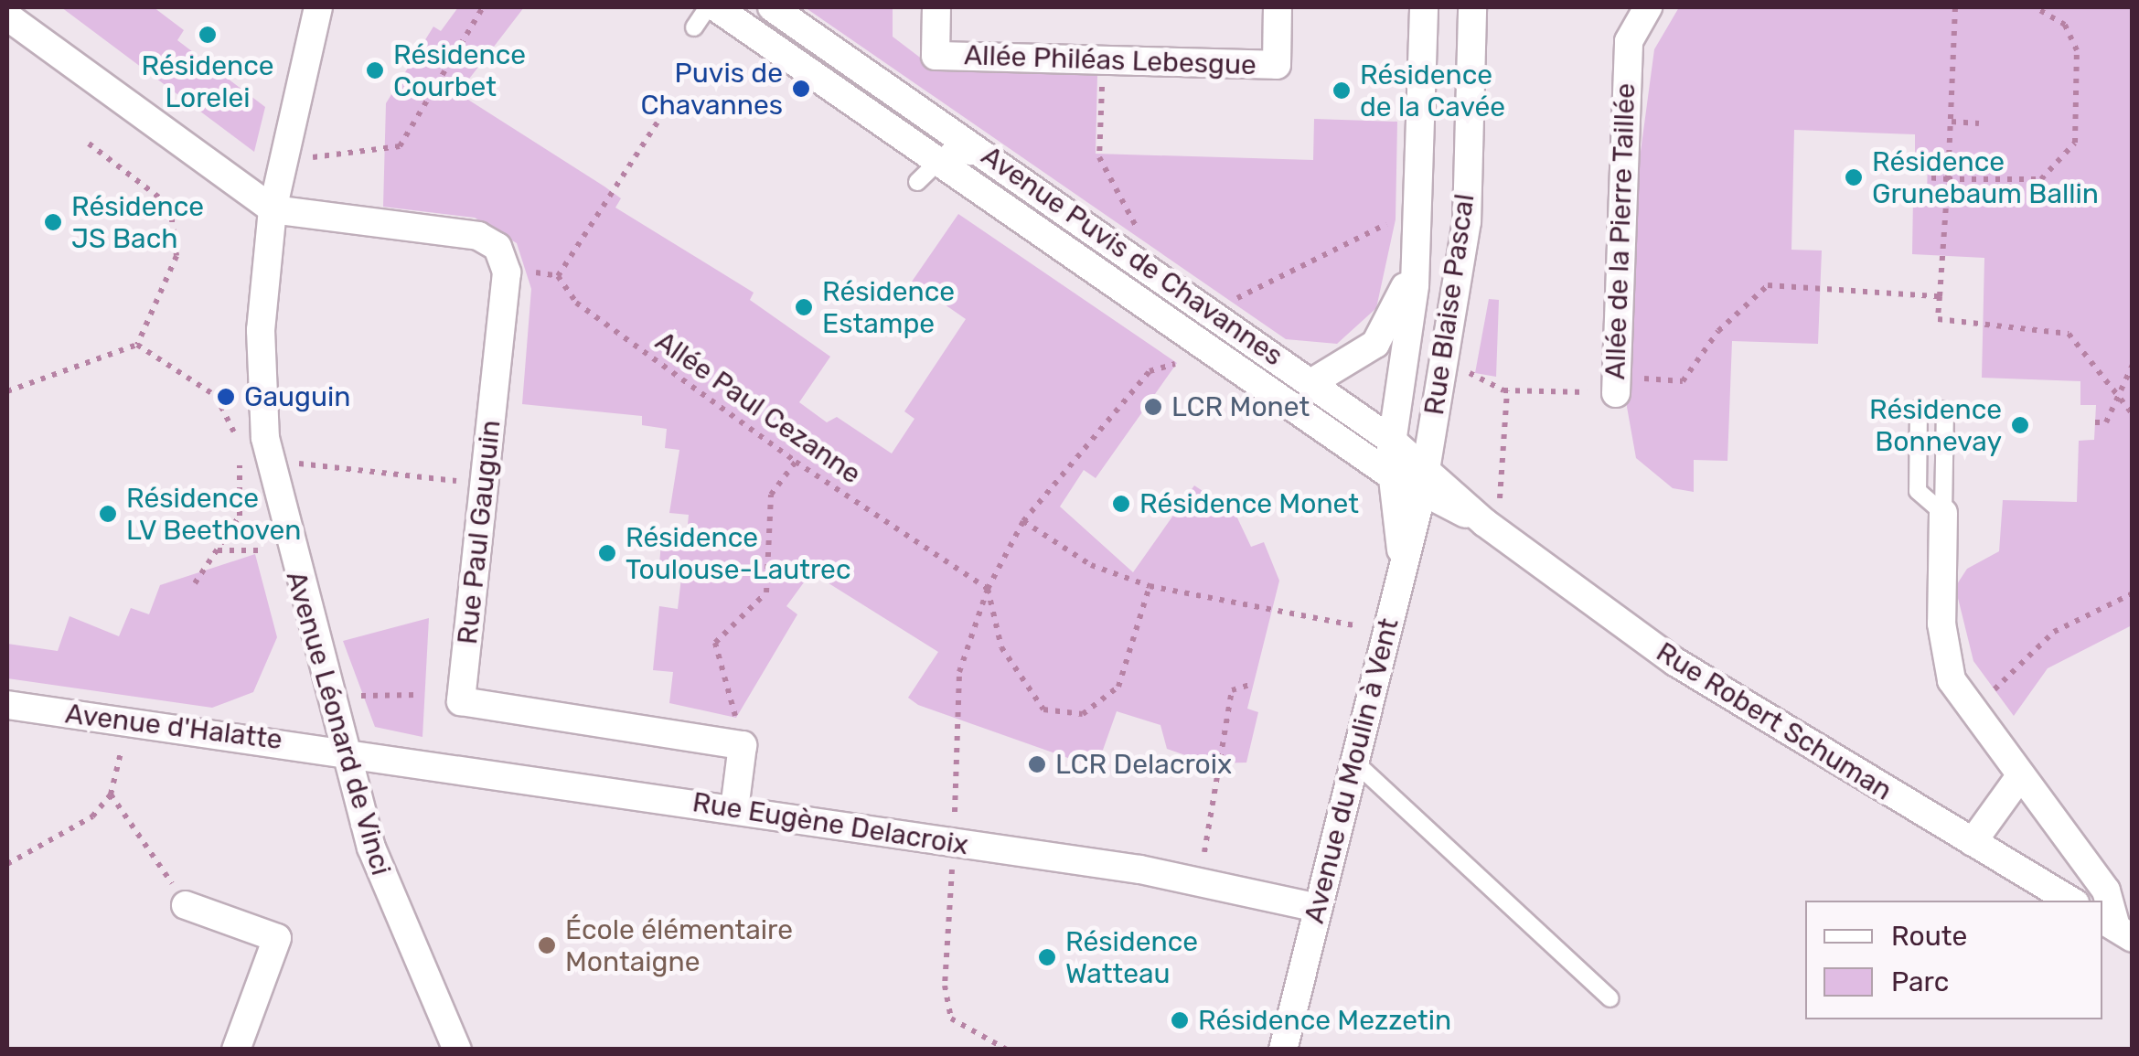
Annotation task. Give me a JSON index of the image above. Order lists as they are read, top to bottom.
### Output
{
  "streets": {
    "street": [
      "Allée Philéas Lebesgue",
      "Allée de la Pierre Taillée",
      "Avenue Puvis de Chavannes",
      "Rue Blaise Pascal",
      "Rue Paul Gauguin",
      "Rue Robert Schuman",
      "Avenue Léonard de Vinci",
      "Avenue d'Halatte",
      "Avenue du Moulin à Vent",
      "Rue Eugène Delacroix"
    ],
    "path": ["Allée Paul Cezanne"]
  },
  "crossings": [
    ["Allée de la Pierre Taillée", "Rue Blaise Pascal"],
    ["Avenue Puvis de Chavannes", "Rue Blaise Pascal"],
    ["Avenue Puvis de Chavannes", "Rue Robert Schuman"],
    ["Avenue Puvis de Chavannes", "Avenue du Moulin à Vent"],
    ["Rue Blaise Pascal", "Avenue du Moulin à Vent"],
    ["Avenue Léonard de Vinci", "Avenue d'Halatte"],
    ["Avenue Léonard de Vinci", "Rue Eugène Delacroix"],
    ["Avenue d'Halatte", "Rue Eugène Delacroix"],
    ["Avenue du Moulin à Vent", "Rue Eugène Delacroix"]
  ],
  "places": [
    "Résidence Lorelei",
    "Résidence Courbet",
    "Puvis de Chavannes",
    "Résidence de la Cavée",
    "Résidence Grunebaum Ballin",
    "Résidence JS Bach",
    "Résidence Estampe",
    "Gauguin",
    "LCR Monet",
    "Résidence Bonnevay",
    "Résidence Monet",
    "Résidence LV Beethoven",
    "Résidence Toulouse-Lautrec",
    "LCR Delacroix",
    "École élémentaire Montaigne",
    "Résidence Watteau",
    "Résidence Mezzetin"
  ],
  "legend": ["Route", "Parc"]
}
